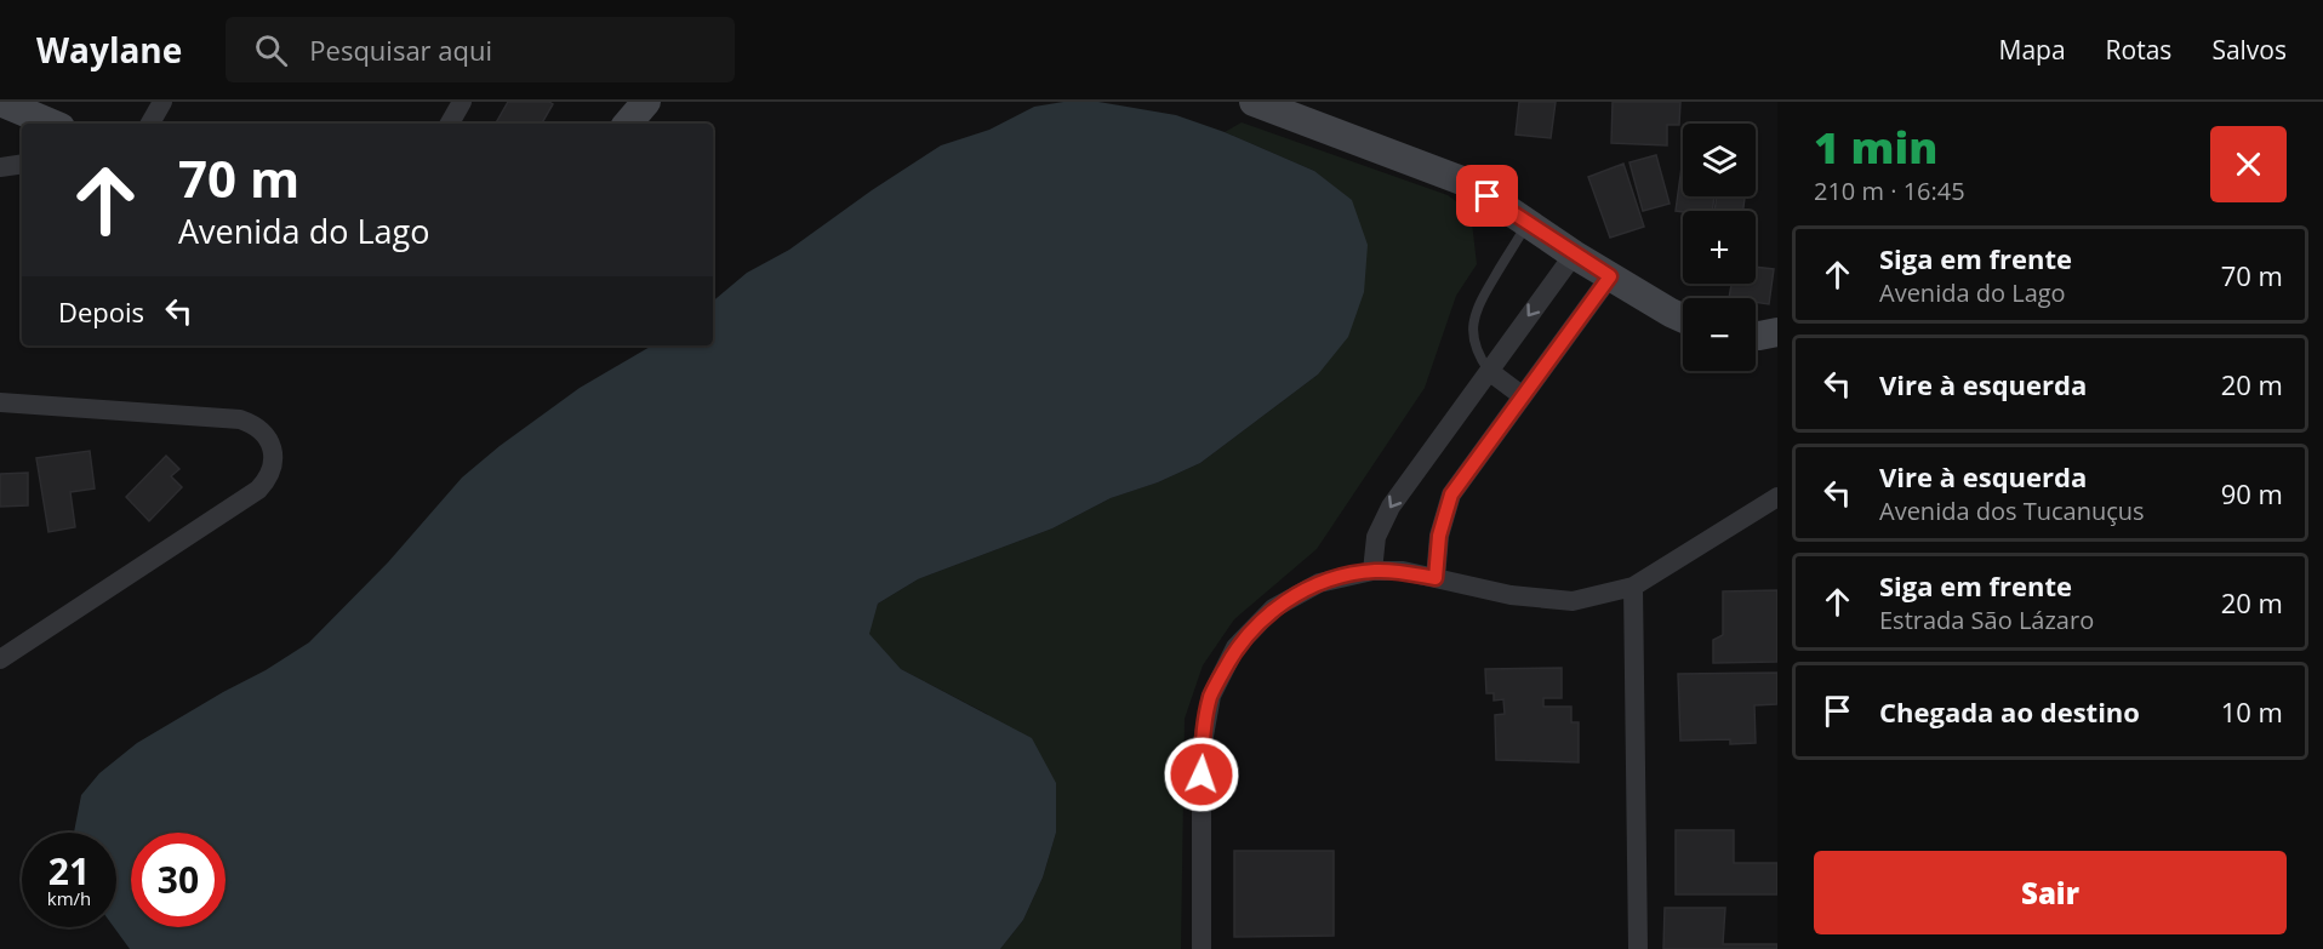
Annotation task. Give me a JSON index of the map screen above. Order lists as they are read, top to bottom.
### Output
{
  "page": {
    "header": "Waylane",
    "search": "Pesquisar aqui",
    "nav": ["Mapa", "Rotas", "Salvos"],
    "heading": ["1 min", "210 m · 16:45"],
    "map_buttons": ["+", "−"],
    "turn": ["70 m", "Avenida do Lago"],
    "list": [
      {
        "name": "Siga em frente",
        "note": "Avenida do Lago",
        "value": "70 m"
      },
      {
        "name": "Vire à esquerda",
        "value": "20 m"
      },
      {
        "name": "Vire à esquerda",
        "note": "Avenida dos Tucanuçus",
        "value": "90 m"
      },
      {
        "name": "Siga em frente",
        "note": "Estrada São Lázaro",
        "value": "20 m"
      },
      {
        "name": "Chegada ao destino",
        "value": "10 m"
      }
    ],
    "then": "Depois",
    "speed": "21 km/h",
    "limit": "30",
    "buttons": "Sair"
  }
}
